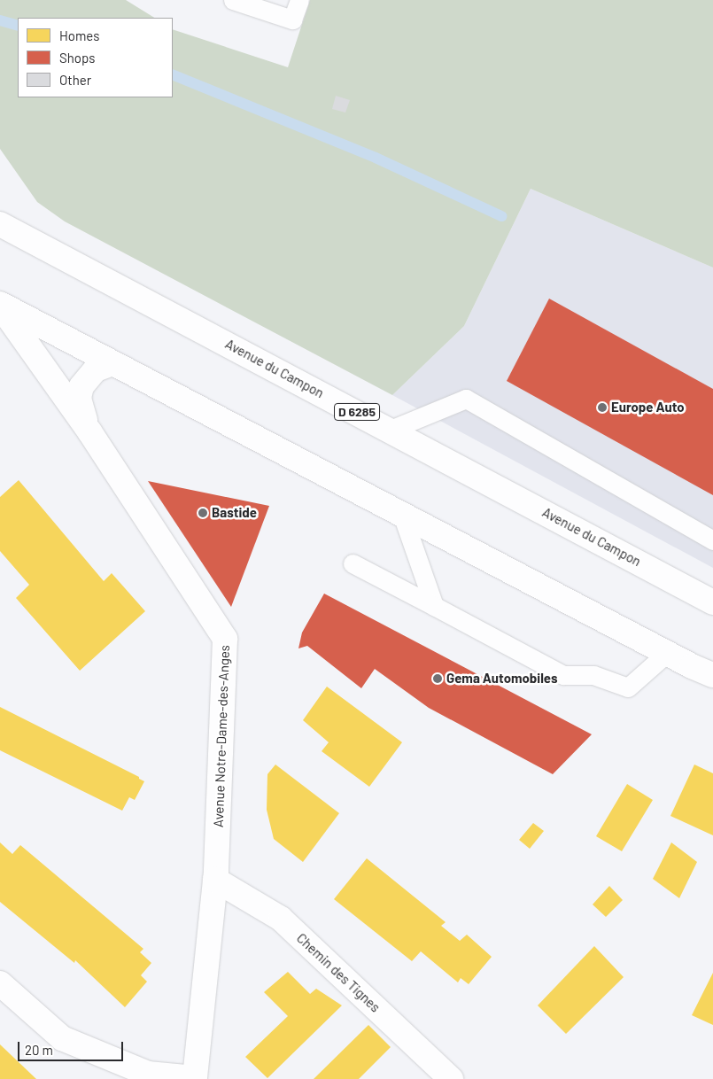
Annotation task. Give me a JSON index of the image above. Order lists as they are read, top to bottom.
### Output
{
  "streets": {
    "main road": [
      "Avenue du Campon",
      "D 6285",
      "Avenue Notre-Dame-des-Anges",
      "Chemin des Tignes"
    ]
  },
  "crossings": [
    ["Avenue Notre-Dame-des-Anges", "Chemin des Tignes"]
  ],
  "places": ["Europe Auto", "Bastide", "Gema Automobiles"],
  "legend": ["Homes", "Shops", "Other"],
  "scale_bar": "20 m"
}
